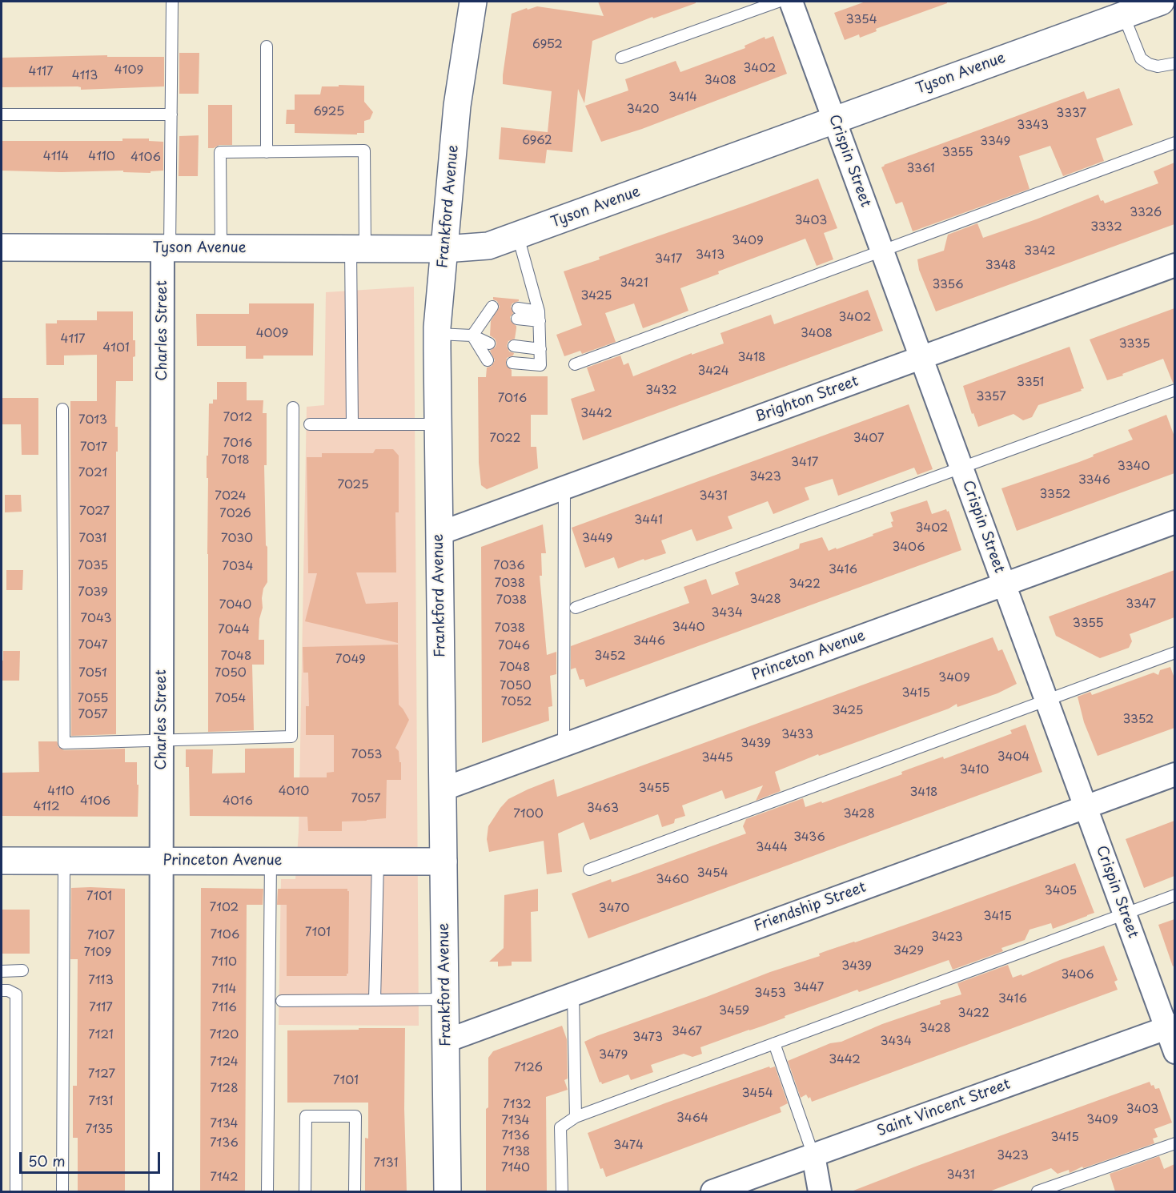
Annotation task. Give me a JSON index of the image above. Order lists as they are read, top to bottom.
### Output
{
  "streets": {
    "street": [
      "Tyson Avenue",
      "Crispin Street",
      "Frankford Avenue",
      "Charles Street",
      "Brighton Street",
      "Princeton Avenue",
      "Friendship Street",
      "Saint Vincent Street"
    ]
  },
  "crossings": [
    ["Tyson Avenue", "Crispin Street"],
    ["Tyson Avenue", "Frankford Avenue"],
    ["Tyson Avenue", "Charles Street"],
    ["Crispin Street", "Brighton Street"],
    ["Crispin Street", "Princeton Avenue"],
    ["Crispin Street", "Friendship Street"],
    ["Crispin Street", "Saint Vincent Street"],
    ["Frankford Avenue", "Brighton Street"],
    ["Frankford Avenue", "Princeton Avenue"],
    ["Frankford Avenue", "Friendship Street"],
    ["Charles Street", "Princeton Avenue"]
  ],
  "house_numbers": [
    "3354",
    "6952",
    "3402",
    "4109",
    "4117",
    "4113",
    "3408",
    "3414",
    "3420",
    "6925",
    "3337",
    "3343",
    "6962",
    "3349",
    "3355",
    "4114",
    "4110",
    "4106",
    "3361",
    "3326",
    "3403",
    "3332",
    "3409",
    "3342",
    "3413",
    "3417",
    "3348",
    "3421",
    "3356",
    "3425",
    "3402",
    "4009",
    "3408",
    "4117",
    "3335",
    "4101",
    "3418",
    "3424",
    "3351",
    "3432",
    "3357",
    "7016",
    "3442",
    "7012",
    "7013",
    "7022",
    "3407",
    "7016",
    "7017",
    "7018",
    "3417",
    "3340",
    "7021",
    "3423",
    "3346",
    "7025",
    "3352",
    "7024",
    "3431",
    "7027",
    "7026",
    "3441",
    "3402",
    "7031",
    "7030",
    "3449",
    "3406",
    "7035",
    "7036",
    "7034",
    "3416",
    "7038",
    "3422",
    "7039",
    "3428",
    "7038",
    "3347",
    "7040",
    "3434",
    "7043",
    "3355",
    "3440",
    "7038",
    "7044",
    "3446",
    "7047",
    "7046",
    "7048",
    "3452",
    "7049",
    "7048",
    "7051",
    "7050",
    "3409",
    "7050",
    "3415",
    "7055",
    "7054",
    "7052",
    "3425",
    "7057",
    "3352",
    "3433",
    "3439",
    "7053",
    "3404",
    "3445",
    "3410",
    "3455",
    "4110",
    "4010",
    "3418",
    "7057",
    "4106",
    "4016",
    "4112",
    "3463",
    "7100",
    "3428",
    "3436",
    "3444",
    "3454",
    "3460",
    "3405",
    "7101",
    "7102",
    "3470",
    "3415",
    "7101",
    "7106",
    "7107",
    "3423",
    "3429",
    "7109",
    "7110",
    "3439",
    "3406",
    "7113",
    "3447",
    "7114",
    "3453",
    "3416",
    "7117",
    "7116",
    "3459",
    "3422",
    "3428",
    "3467",
    "7121",
    "7120",
    "3473",
    "3434",
    "3479",
    "3442",
    "7124",
    "7126",
    "7127",
    "7101",
    "7128",
    "3454",
    "7131",
    "7132",
    "3403",
    "3464",
    "3409",
    "7134",
    "7134",
    "7135",
    "7136",
    "3415",
    "7136",
    "3474",
    "7138",
    "3423",
    "7131",
    "7140",
    "3431",
    "7142"
  ],
  "scale_bar": "50 m"
}
